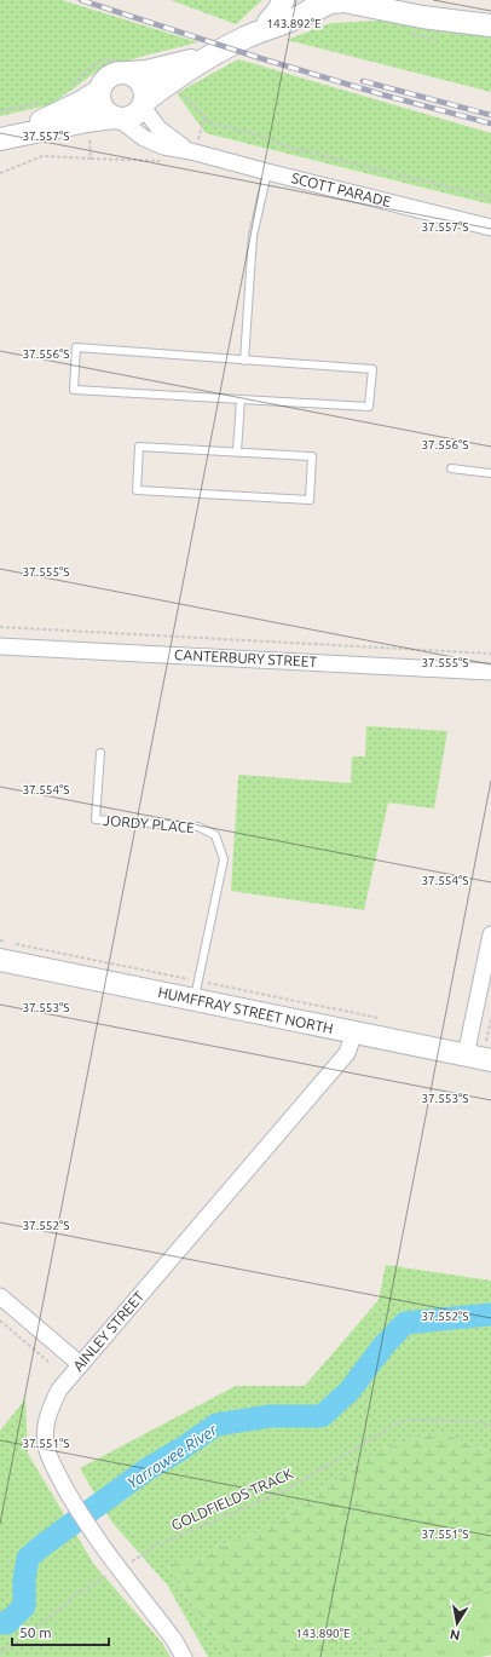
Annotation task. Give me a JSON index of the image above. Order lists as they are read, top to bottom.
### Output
{
  "streets": {
    "main road": ["HUMFFRAY STREET NORTH"],
    "street": ["SCOTT PARADE", "CANTERBURY STREET", "AINLEY STREET"],
    "lane": ["JORDY PLACE"],
    "path": ["GOLDFIELDS TRACK"]
  },
  "crossings": [
    ["JORDY PLACE", "HUMFFRAY STREET NORTH"],
    ["HUMFFRAY STREET NORTH", "AINLEY STREET"],
    ["AINLEY STREET", "GOLDFIELDS TRACK"]
  ],
  "water": ["Yarrowee River"],
  "scale_bar": "50 m",
  "north": "bottom",
  "coordinates": [
    "143.892°E",
    "37.557°S",
    "37.556°S",
    "37.555°S",
    "37.554°S",
    "37.553°S",
    "37.552°S",
    "37.551°S",
    "143.890°E"
  ]
}
